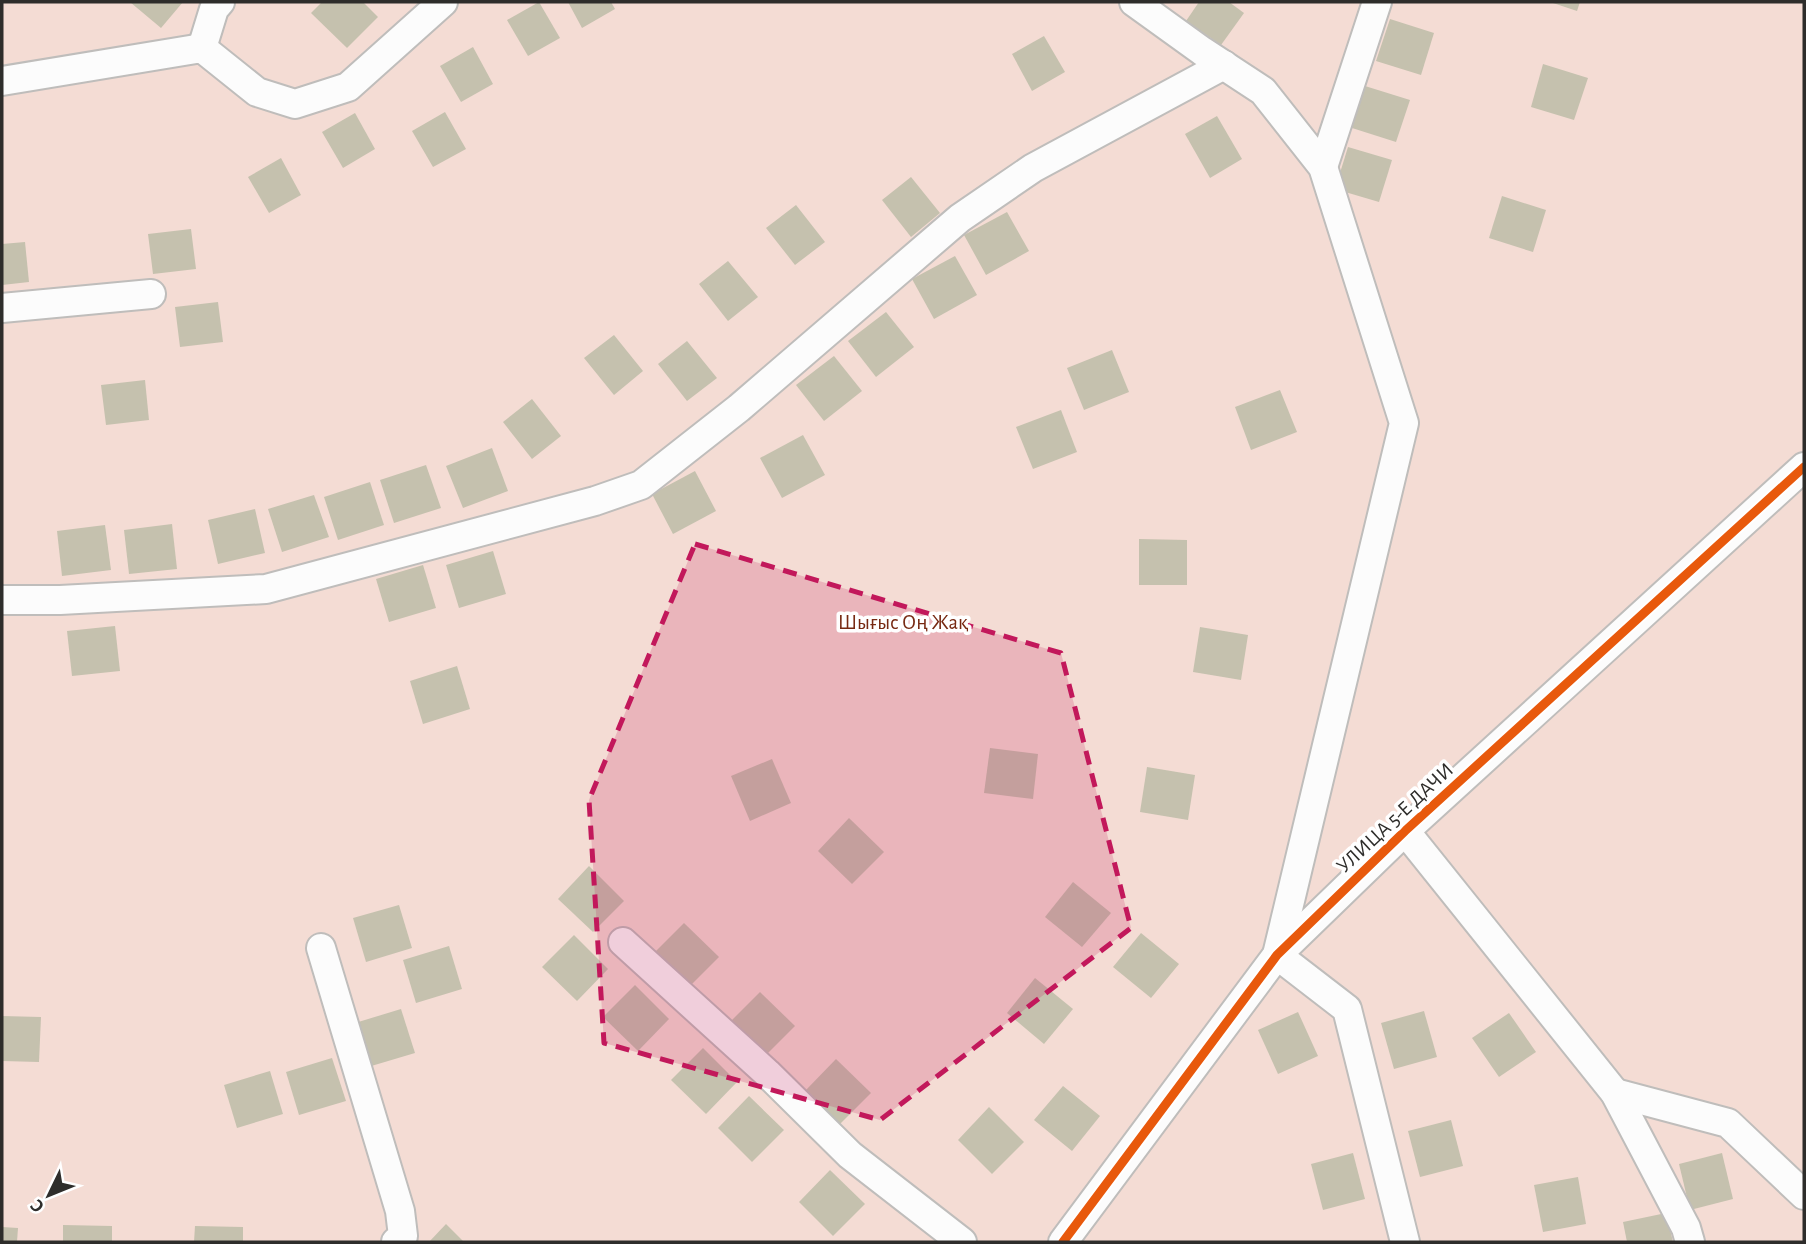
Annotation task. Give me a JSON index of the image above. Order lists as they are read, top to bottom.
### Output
{
  "streets": {
    "street": ["УЛИЦА 5-Е ДАЧИ"]
  },
  "parks": ["Шығыс Оң Жақ"],
  "north": "bottom left"
}
